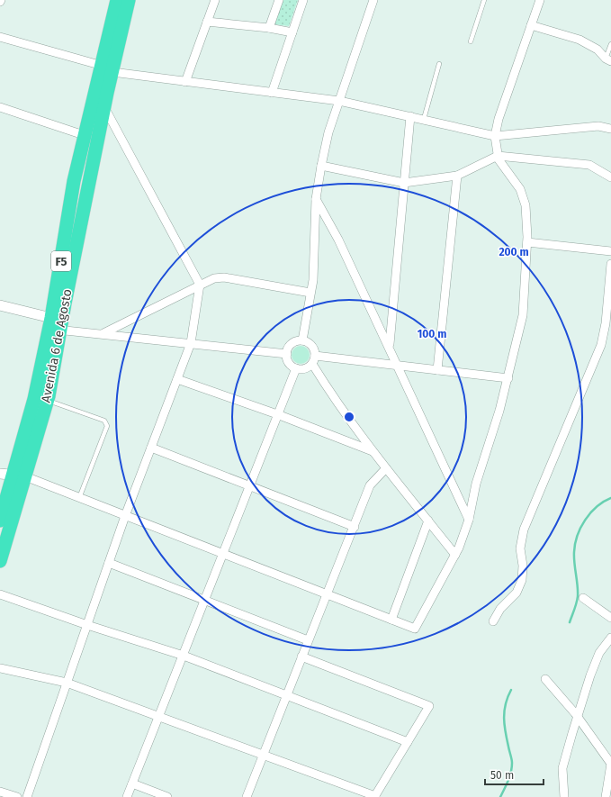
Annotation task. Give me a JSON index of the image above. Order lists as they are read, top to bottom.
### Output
{
  "streets": {
    "highway": ["F5", "Avenida 6 de Agosto"]
  },
  "scale_bar": "50 m",
  "rings": ["200 m", "100 m"]
}
